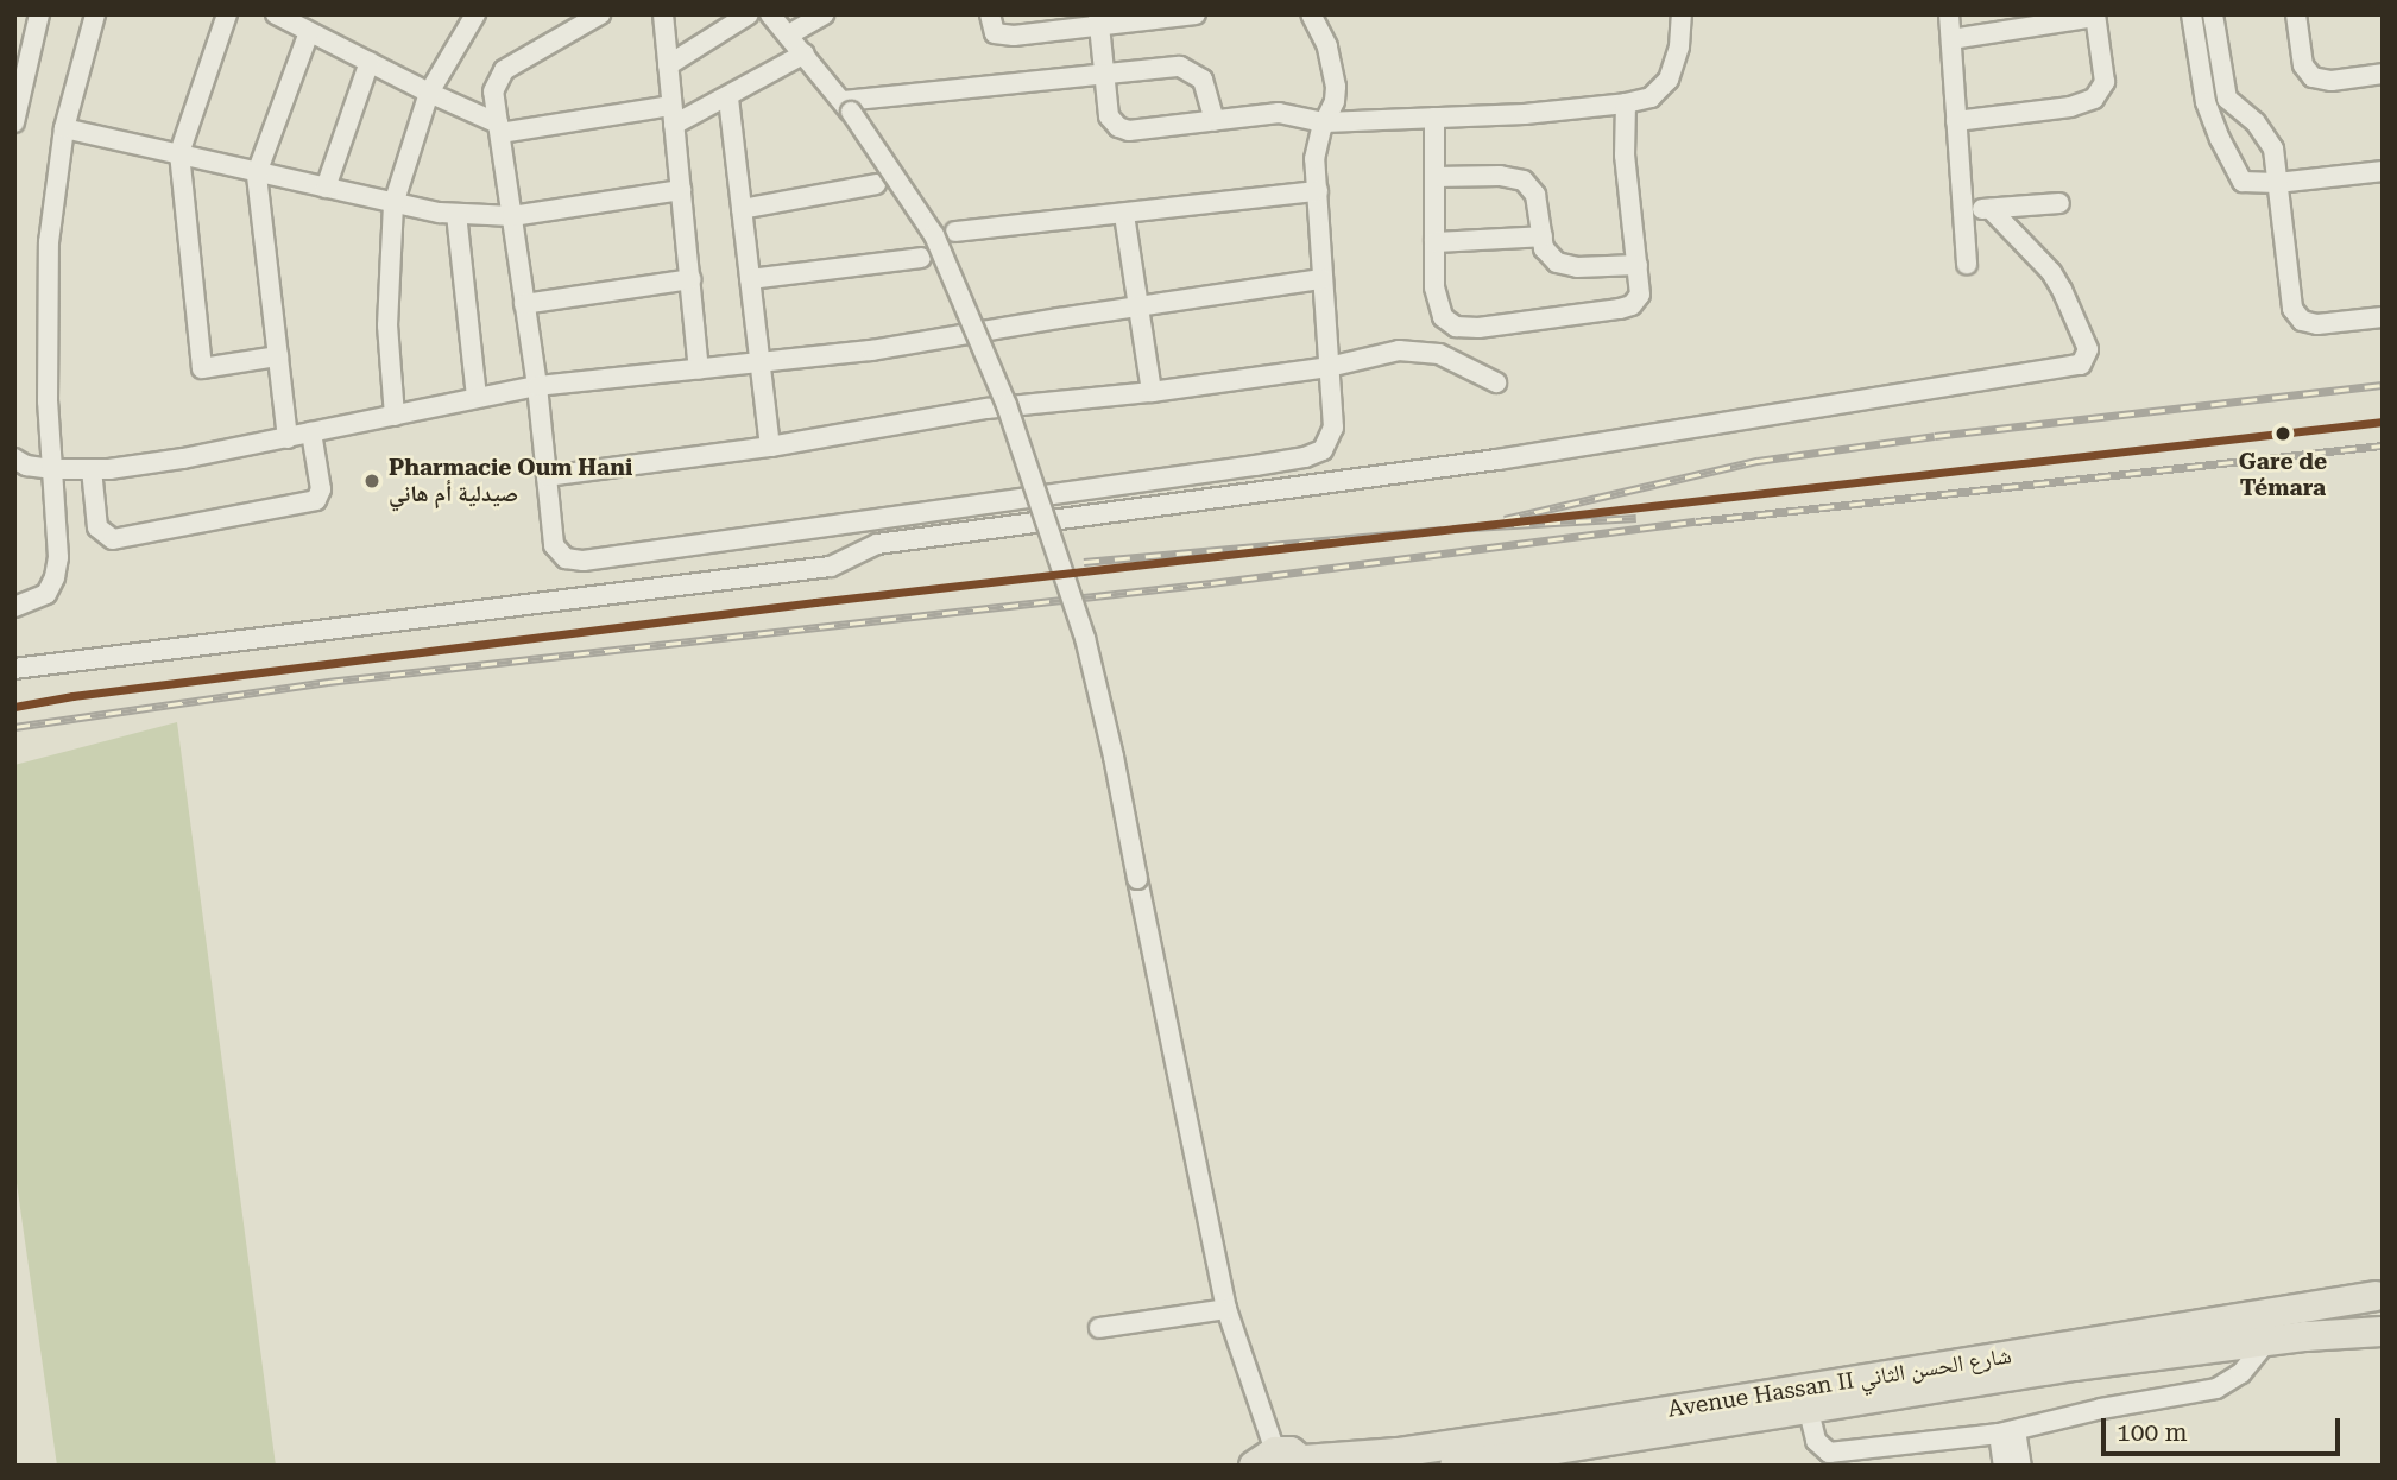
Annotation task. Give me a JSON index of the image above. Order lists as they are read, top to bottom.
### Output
{
  "streets": {
    "main road": ["Avenue Hassan II شارع الحسن الثاني"]
  },
  "places": ["Gare de Témara", "Pharmacie Oum Hani صيدلية أم هاني"],
  "scale_bar": "100 m"
}
